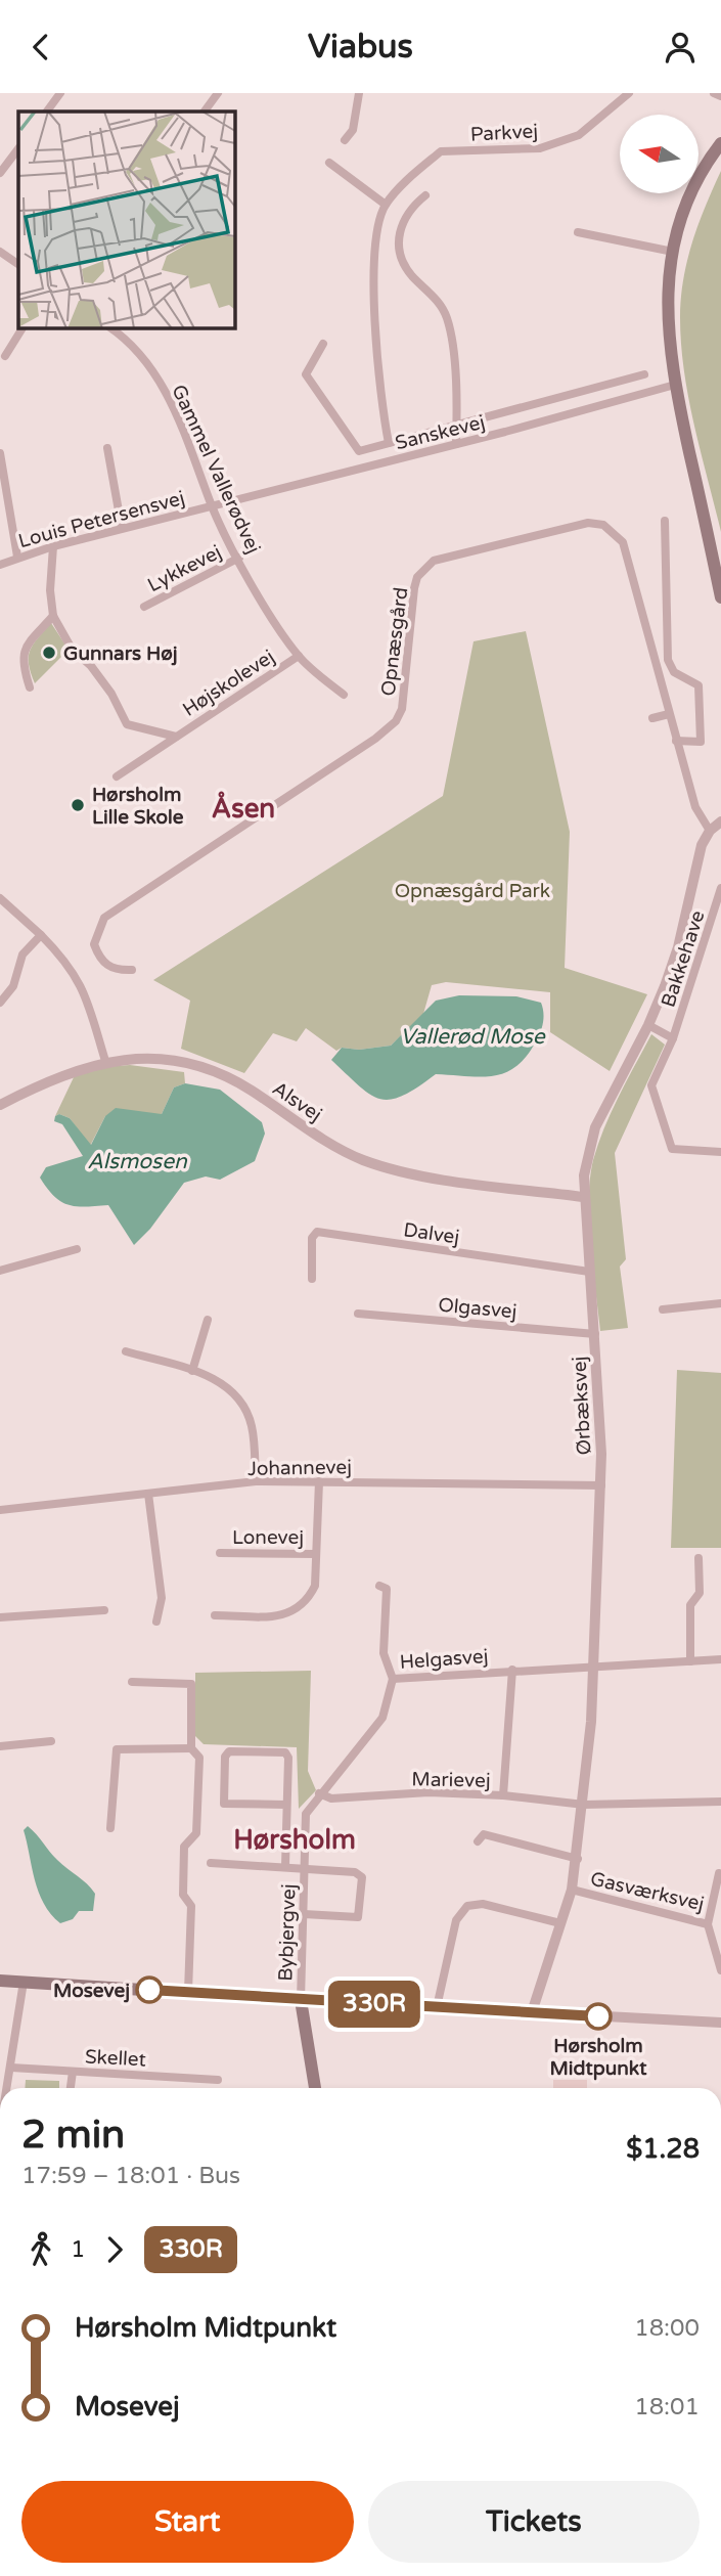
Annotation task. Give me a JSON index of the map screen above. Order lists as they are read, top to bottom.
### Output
{
  "streets": {
    "street": [
      "Parkvej",
      "Sanskevej",
      "Gammel Vallerødvej",
      "Louis Petersensvej",
      "Lykkevej",
      "Opnæsgård",
      "Højskolevej",
      "Bakkehave",
      "Alsvej",
      "Dalvej",
      "Olgasvej",
      "Ørbæksvej",
      "Johannevej",
      "Lonevej",
      "Helgasvej",
      "Marievej",
      "Gasværksvej",
      "Bybjergvej",
      "Skellet"
    ]
  },
  "crossings": [
    ["Sanskevej", "Gammel Vallerødvej"],
    ["Sanskevej", "Louis Petersensvej"],
    ["Gammel Vallerødvej", "Louis Petersensvej"],
    ["Gammel Vallerødvej", "Lykkevej"],
    ["Gammel Vallerødvej", "Højskolevej"],
    ["Louis Petersensvej", "Højskolevej"],
    ["Opnæsgård", "Ørbæksvej"],
    ["Bakkehave", "Ørbæksvej"],
    ["Alsvej", "Ørbæksvej"],
    ["Dalvej", "Ørbæksvej"],
    ["Olgasvej", "Ørbæksvej"],
    ["Ørbæksvej", "Johannevej"],
    ["Ørbæksvej", "Helgasvej"],
    ["Ørbæksvej", "Marievej"],
    ["Ørbæksvej", "Gasværksvej"],
    ["Helgasvej", "Marievej"],
    ["Marievej", "Bybjergvej"]
  ],
  "districts": ["Åsen", "Hørsholm"],
  "water": ["Vallerød Mose", "Alsmosen"],
  "parks": ["Opnæsgård Park"],
  "places": [
    "Gunnars Høj",
    "Hørsholm Lille Skole",
    "Mosevej",
    "Hørsholm Midtpunkt"
  ],
  "lines": ["bus line 330R"],
  "north": "left",
  "page": {
    "header": "Viabus",
    "on_map": "330R",
    "heading": ["2 min", "17:59 – 18:01 · Bus", "$1.28"],
    "legs": ["1", "330R"],
    "list": [
      {
        "name": "Hørsholm Midtpunkt",
        "value": "18:00"
      },
      {
        "name": "Mosevej",
        "value": "18:01"
      }
    ],
    "buttons": ["Start", "Tickets"]
  }
}
